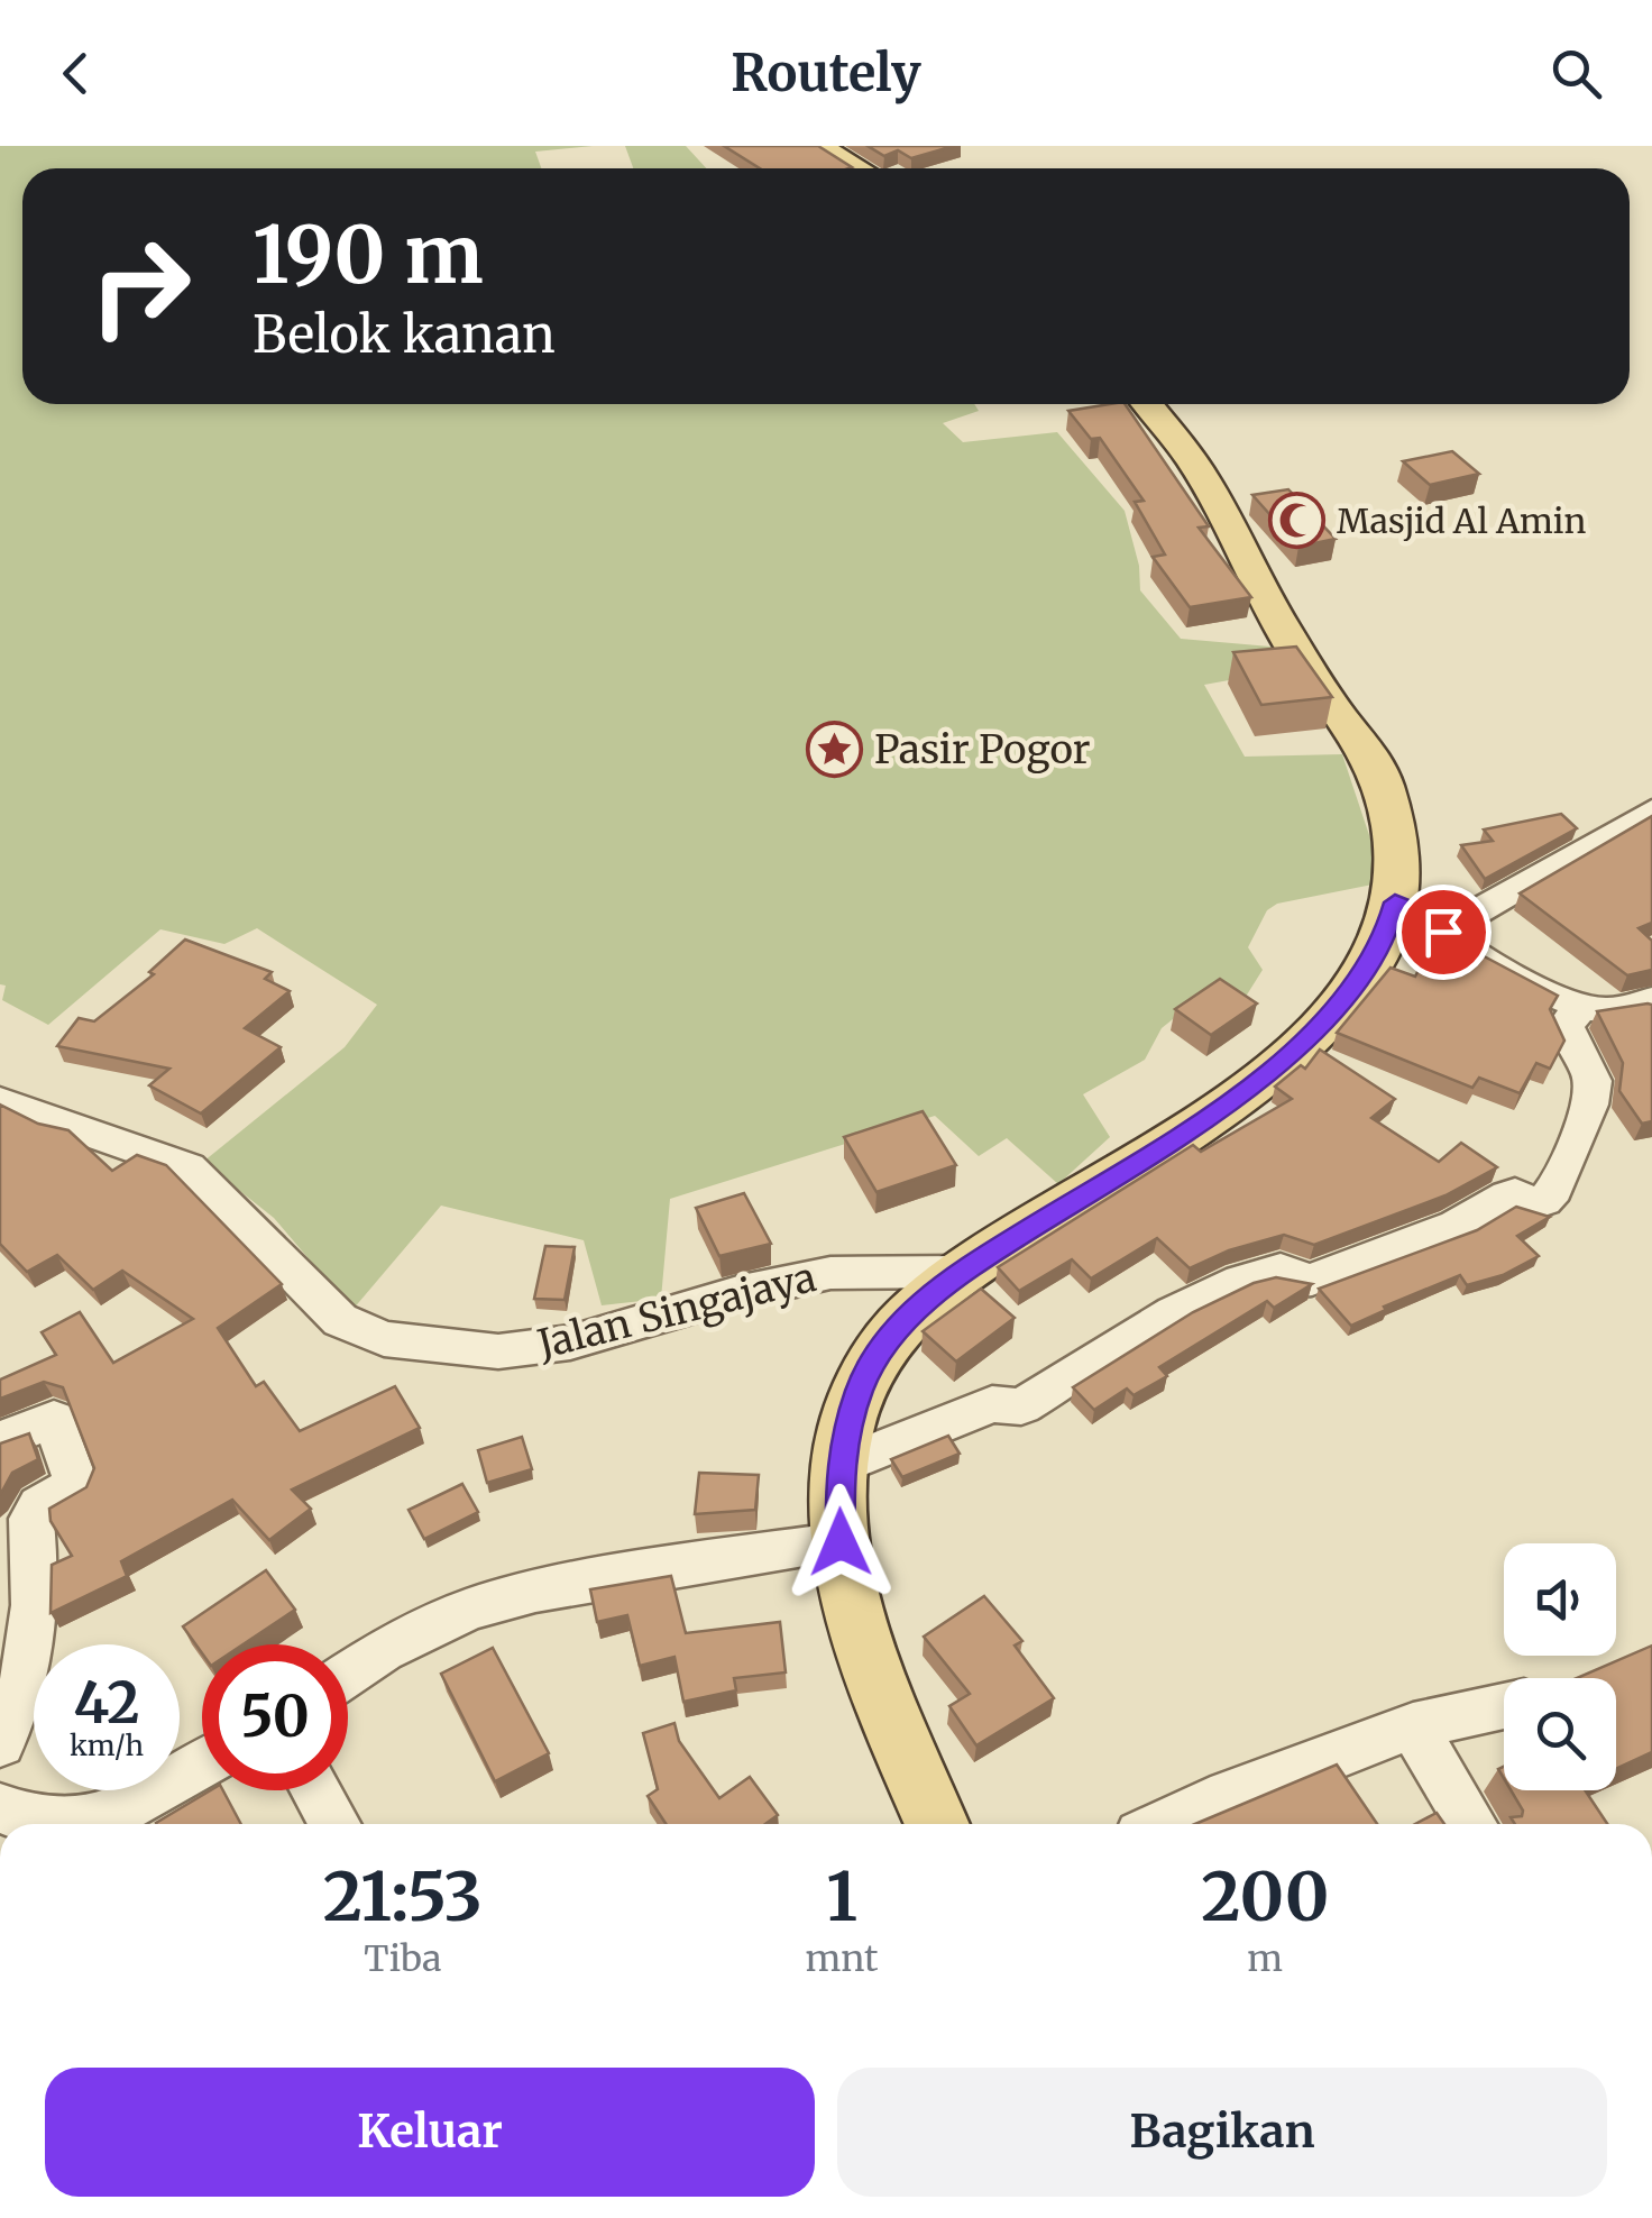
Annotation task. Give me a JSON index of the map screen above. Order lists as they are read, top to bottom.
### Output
{
  "streets": {
    "street": ["Jalan Singajaya"]
  },
  "places": {
    "mosque": ["Masjid Al Amin"],
    "place": ["Pasir Pogor"]
  },
  "page": {
    "header": "Routely",
    "turn": ["190 m", "Belok kanan"],
    "speed": "42 km/h",
    "limit": "50",
    "eta": [
      "21:53",
      "Tiba",
      "1",
      "mnt",
      "200",
      "m"
    ],
    "buttons": ["Keluar", "Bagikan"]
  }
}
